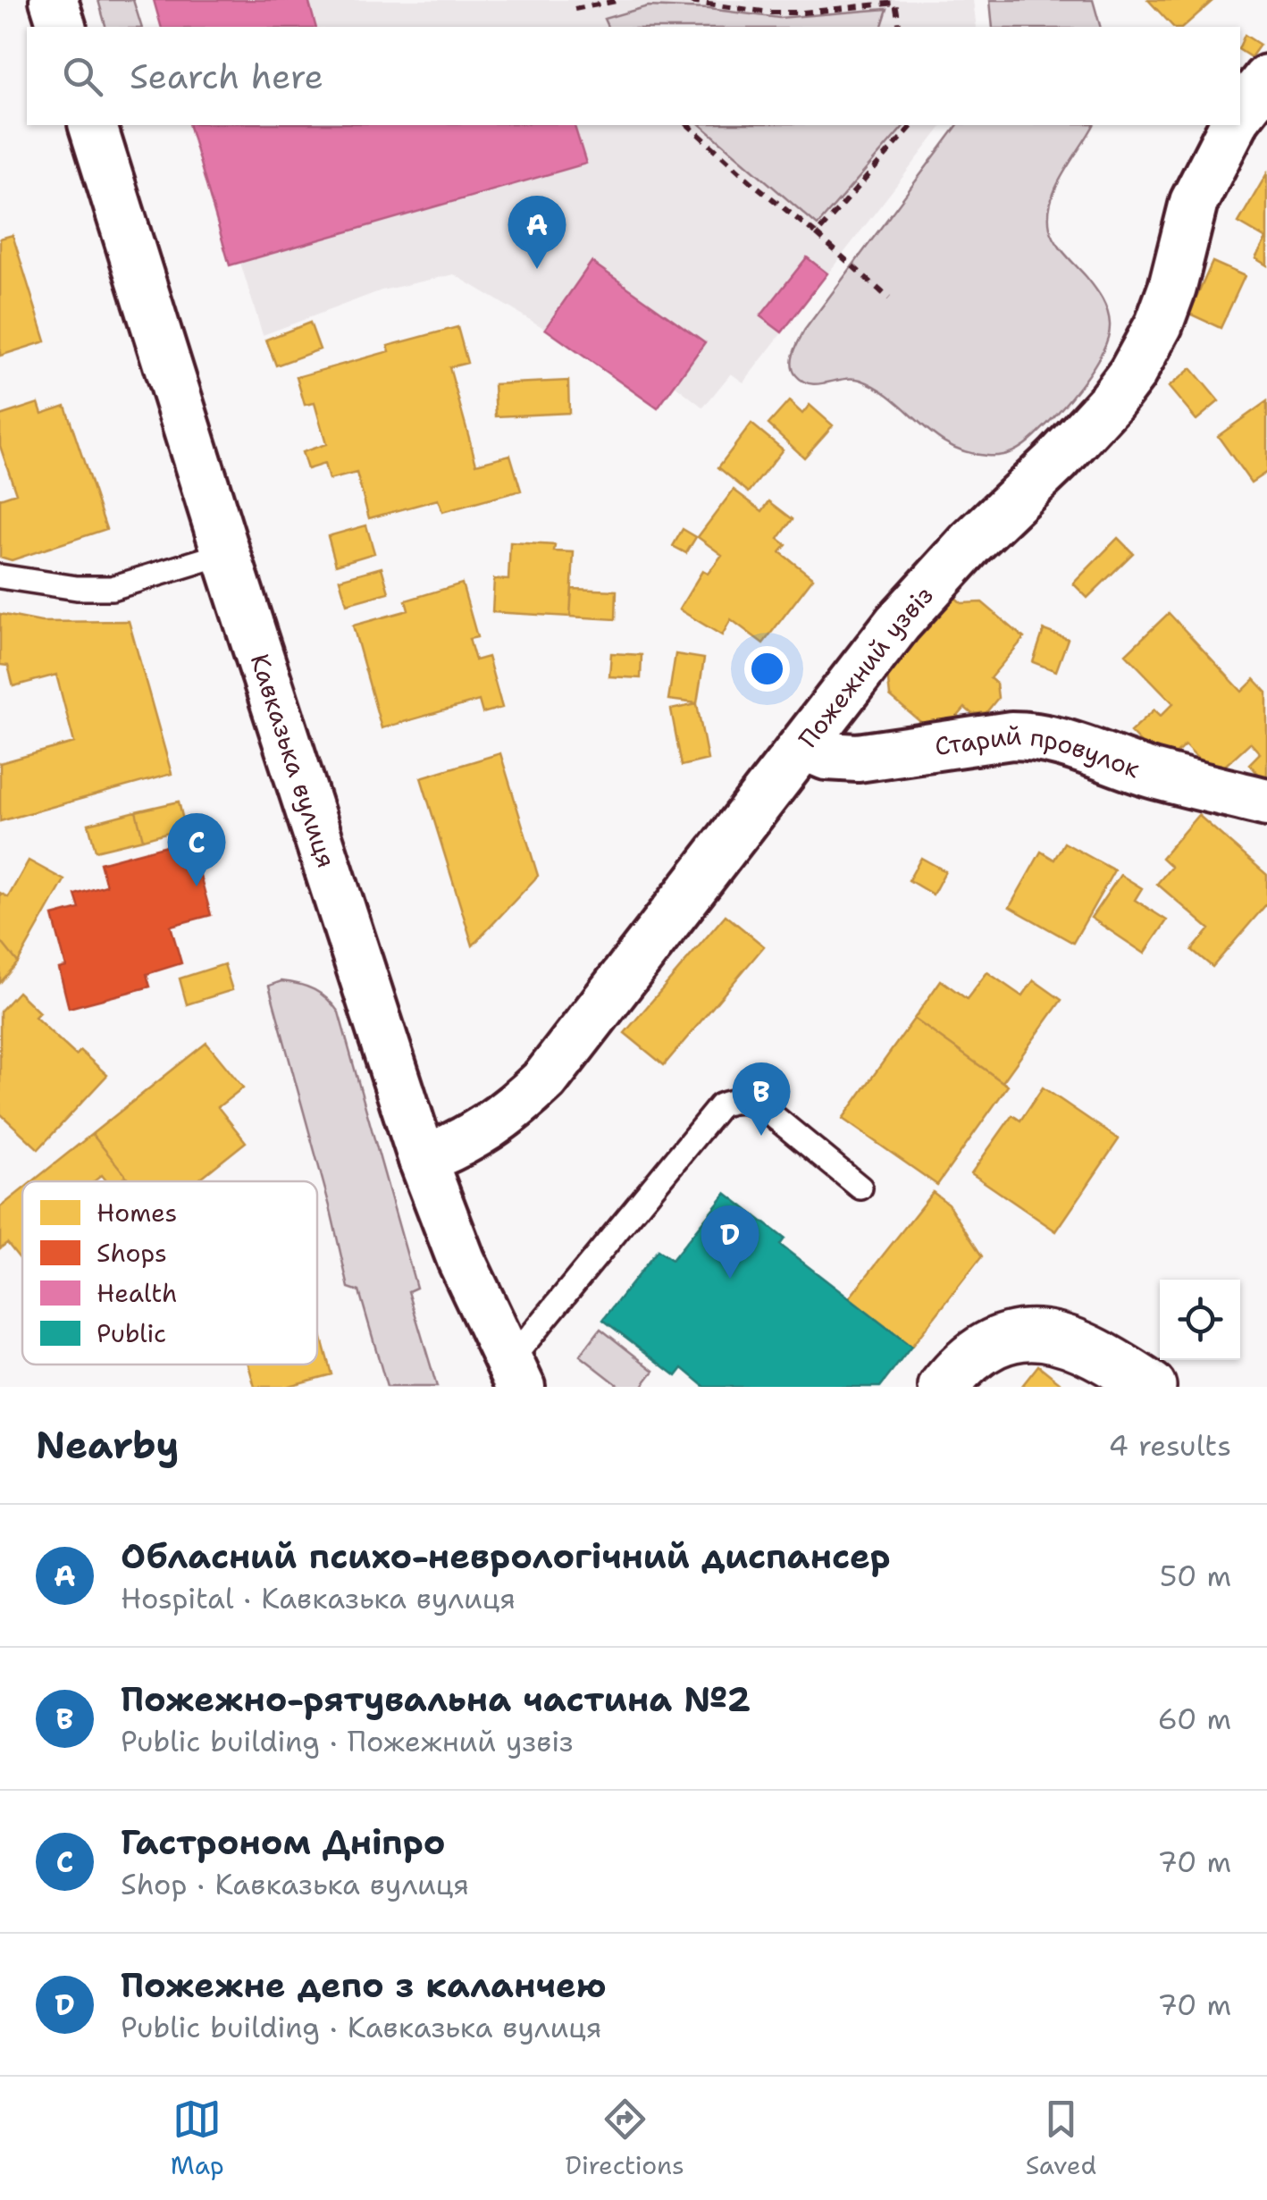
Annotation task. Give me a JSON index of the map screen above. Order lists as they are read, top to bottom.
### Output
{
  "streets": {
    "street": ["Пожежний узвіз", "Кавказька вулиця", "Старий провулок"]
  },
  "crossings": [
    ["Пожежний узвіз", "Кавказька вулиця"],
    ["Пожежний узвіз", "Старий провулок"]
  ],
  "legend": [
    "Homes",
    "Shops",
    "Health",
    "Public"
  ],
  "page": {
    "search": "Search here",
    "pins": [
      "A",
      "C",
      "B",
      "D"
    ],
    "heading": ["Nearby", "4 results"],
    "list": [
      {
        "mark": "A",
        "name": "Обласний психо-неврологічний диспансер",
        "note": "Hospital · Кавказька вулиця",
        "value": "50 m"
      },
      {
        "mark": "B",
        "name": "Пожежно-рятувальна частина №2",
        "note": "Public building · Пожежний узвіз",
        "value": "60 m"
      },
      {
        "mark": "C",
        "name": "Гастроном Дніпро",
        "note": "Shop · Кавказька вулиця",
        "value": "70 m"
      },
      {
        "mark": "D",
        "name": "Пожежне депо з каланчею",
        "note": "Public building · Кавказька вулиця",
        "value": "70 m"
      }
    ],
    "nav": ["Map", "Directions", "Saved"]
  }
}
